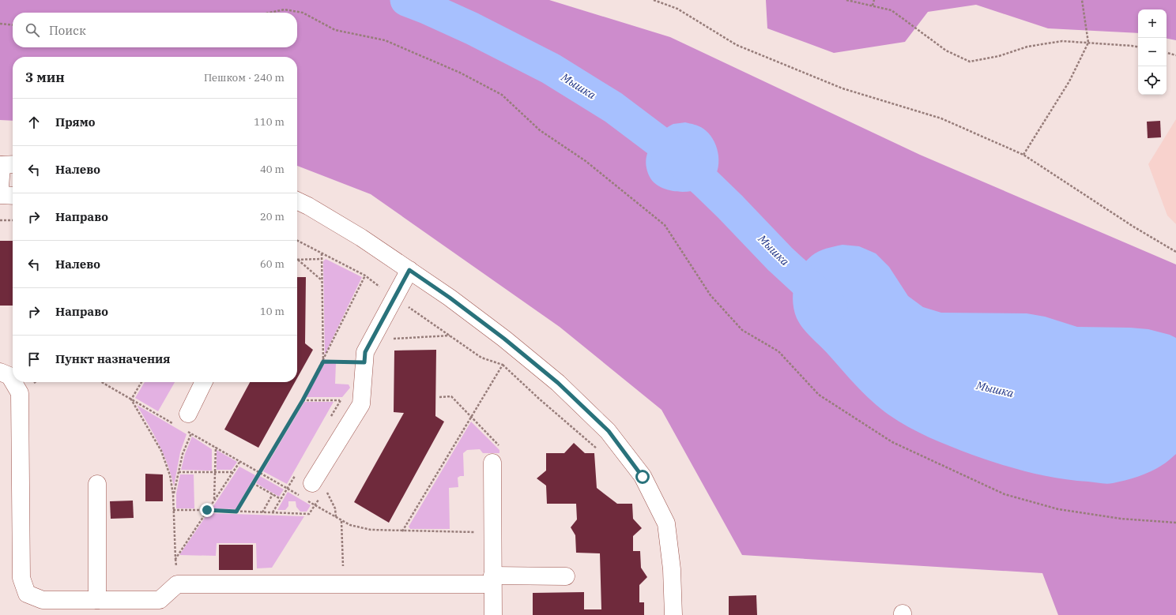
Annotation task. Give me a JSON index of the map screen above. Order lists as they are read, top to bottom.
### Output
{
  "water": ["Мышка"],
  "page": {
    "map_buttons": ["+", "−"],
    "search": "Поиск",
    "heading": ["3 мин", "Пешком · 240 m"],
    "list": [
      ["Прямо", "110 m"],
      ["Налево", "40 m"],
      ["Направо", "20 m"],
      ["Налево", "60 m"],
      ["Направо", "10 m"],
      "Пункт назначения"
    ]
  }
}
